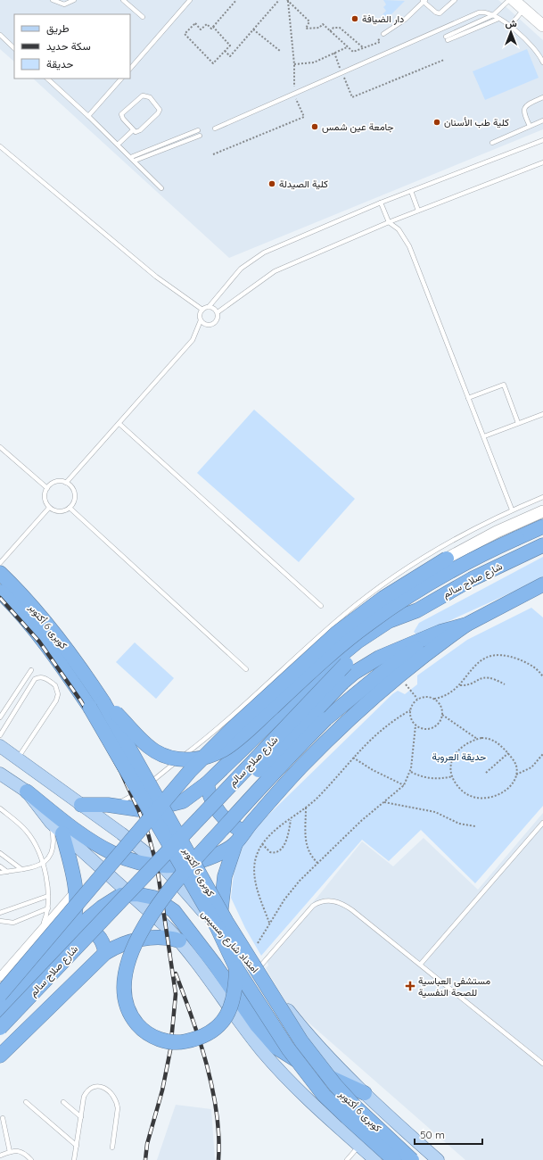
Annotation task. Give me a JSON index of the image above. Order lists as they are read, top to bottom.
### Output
{
  "streets": {
    "highway": ["شارع صلاح سالم", "كوبرى 6 أكتوبر"],
    "main road": ["امتداد شارع رمسيس"]
  },
  "parks": ["حديقة العروبة"],
  "places": {
    "other": [
      "دار الضيافة",
      "كلية طب الأسنان",
      "جامعة عين شمس",
      "كلية الصيدلة"
    ],
    "health": ["مستشفى العباسية للصحة النفسية"]
  },
  "legend": ["طريق", "سكة حديد", "حديقة"],
  "scale_bar": "50 m",
  "north": "top"
}
